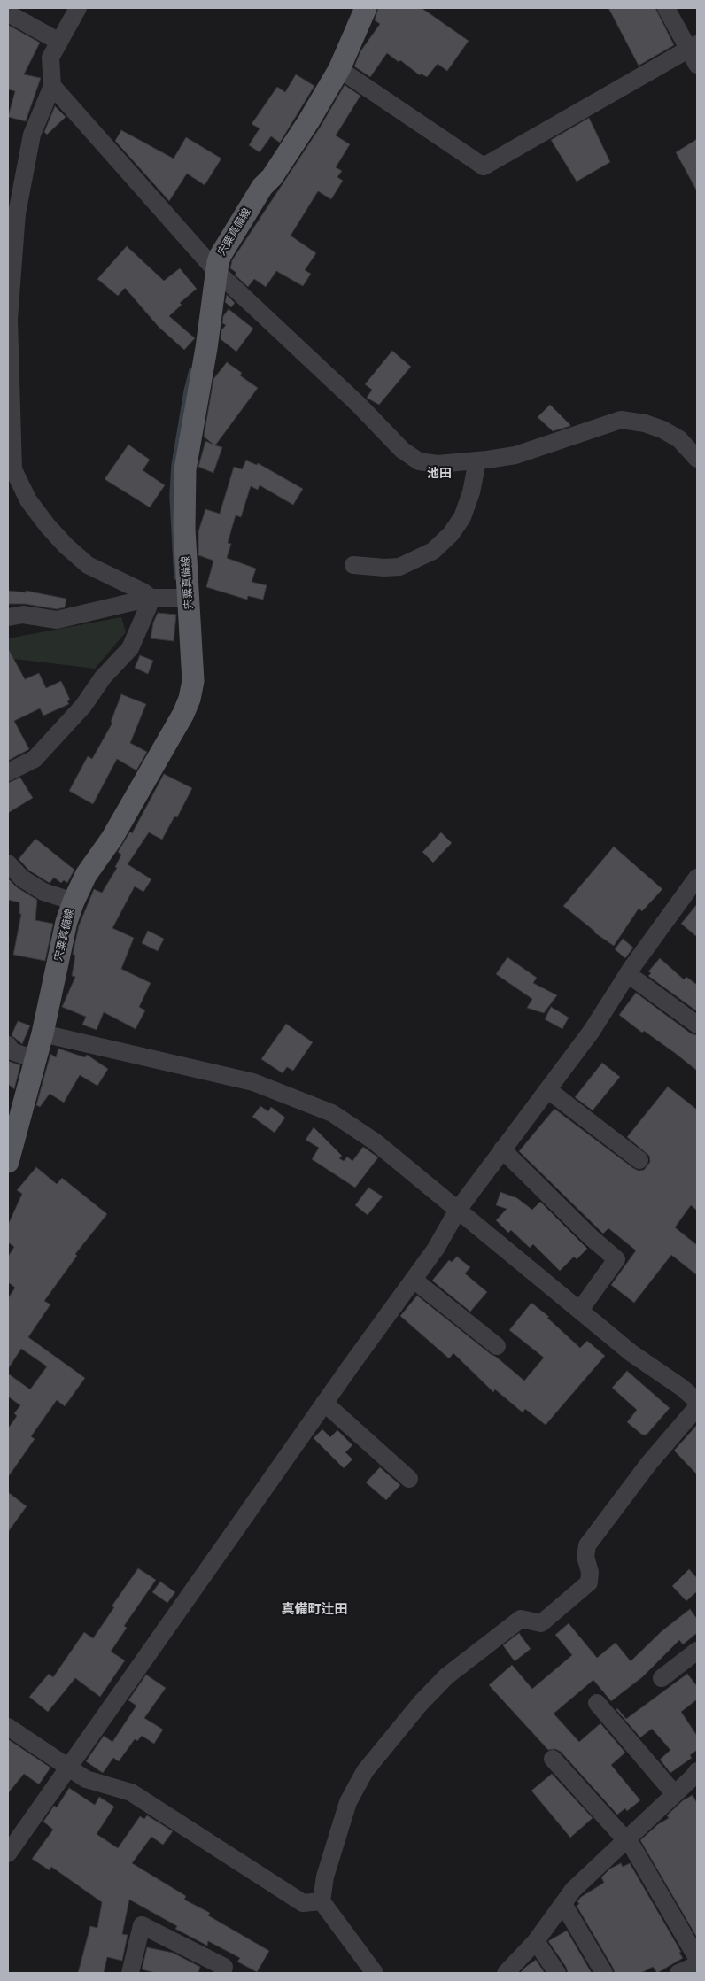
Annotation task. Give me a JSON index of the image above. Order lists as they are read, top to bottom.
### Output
{
  "streets": {
    "main road": ["宍粟真備線"]
  },
  "districts": ["池田", "真備町辻田"]
}
